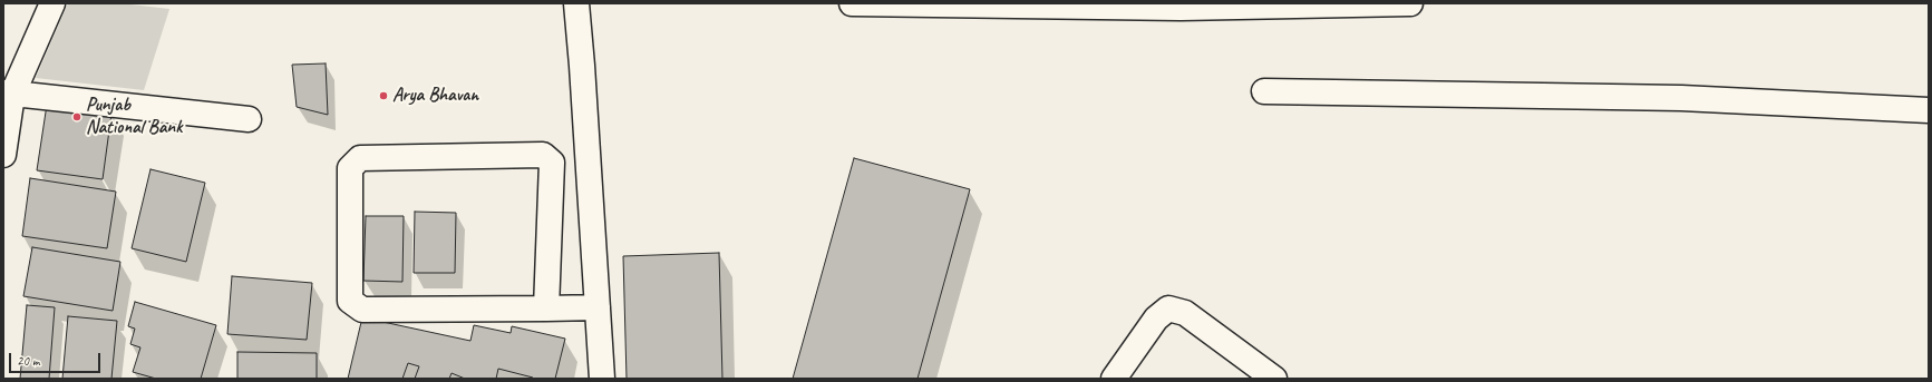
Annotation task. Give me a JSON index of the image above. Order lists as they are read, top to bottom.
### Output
{
  "places": ["Arya Bhavan", "Punjab National Bank"],
  "scale_bar": "20 m"
}
